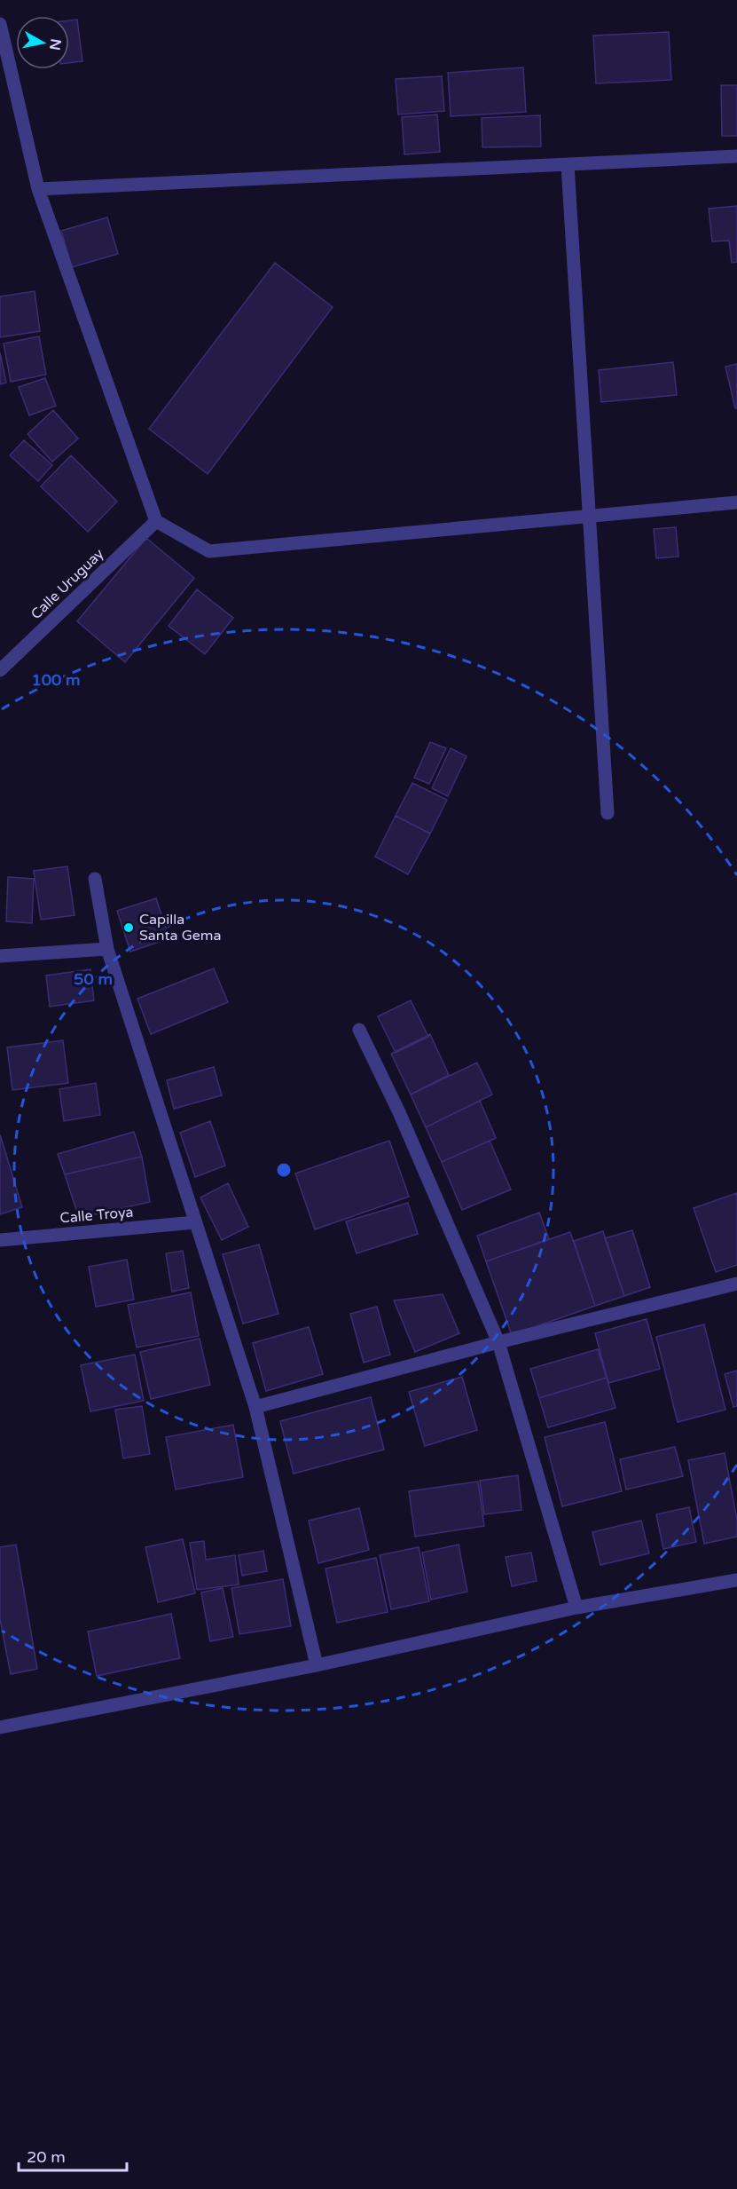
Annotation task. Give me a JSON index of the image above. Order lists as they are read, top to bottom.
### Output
{
  "streets": {
    "street": ["Calle Uruguay", "Calle Troya"]
  },
  "places": ["Capilla Santa Gema"],
  "scale_bar": "20 m",
  "north": "right",
  "rings": ["100 m", "50 m"]
}
